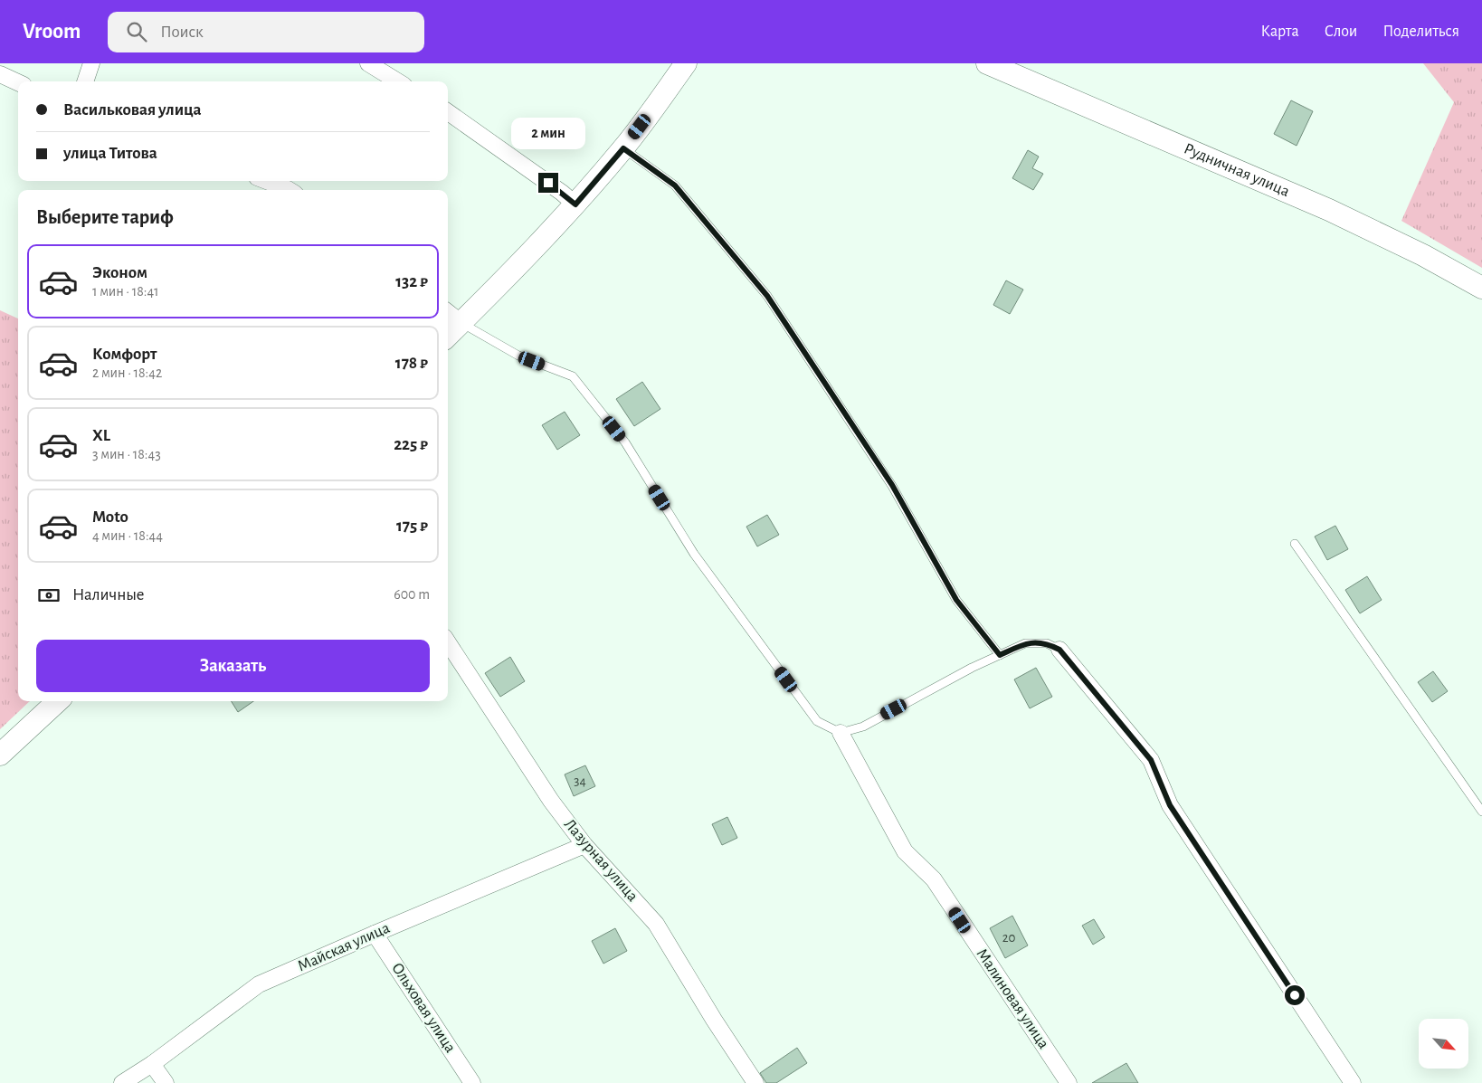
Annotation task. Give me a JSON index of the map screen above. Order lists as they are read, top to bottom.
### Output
{
  "streets": {
    "street": [
      "Рудничная улица",
      "Лазурная улица",
      "Майская улица",
      "Малиновая улица",
      "Ольховая улица"
    ]
  },
  "crossings": [
    ["Лазурная улица", "Майская улица"],
    ["Майская улица", "Ольховая улица"]
  ],
  "house_numbers": ["34", "20"],
  "north": "bottom right",
  "page": {
    "header": "Vroom",
    "search": "Поиск",
    "nav": ["Карта", "Слои", "Поделиться"],
    "banner": ["Васильковая улица", "улица Титова"],
    "bubble": "2 мин",
    "heading": "Выберите тариф",
    "list": [
      {
        "name": "Эконом",
        "note": "1 мин · 18:41",
        "value": "132 ₽"
      },
      {
        "name": "Комфорт",
        "note": "2 мин · 18:42",
        "value": "178 ₽"
      },
      {
        "name": "XL",
        "note": "3 мин · 18:43",
        "value": "225 ₽"
      },
      {
        "name": "Moto",
        "note": "4 мин · 18:44",
        "value": "175 ₽"
      }
    ],
    "pay": ["Наличные", "600 m"],
    "buttons": "Заказать"
  }
}
